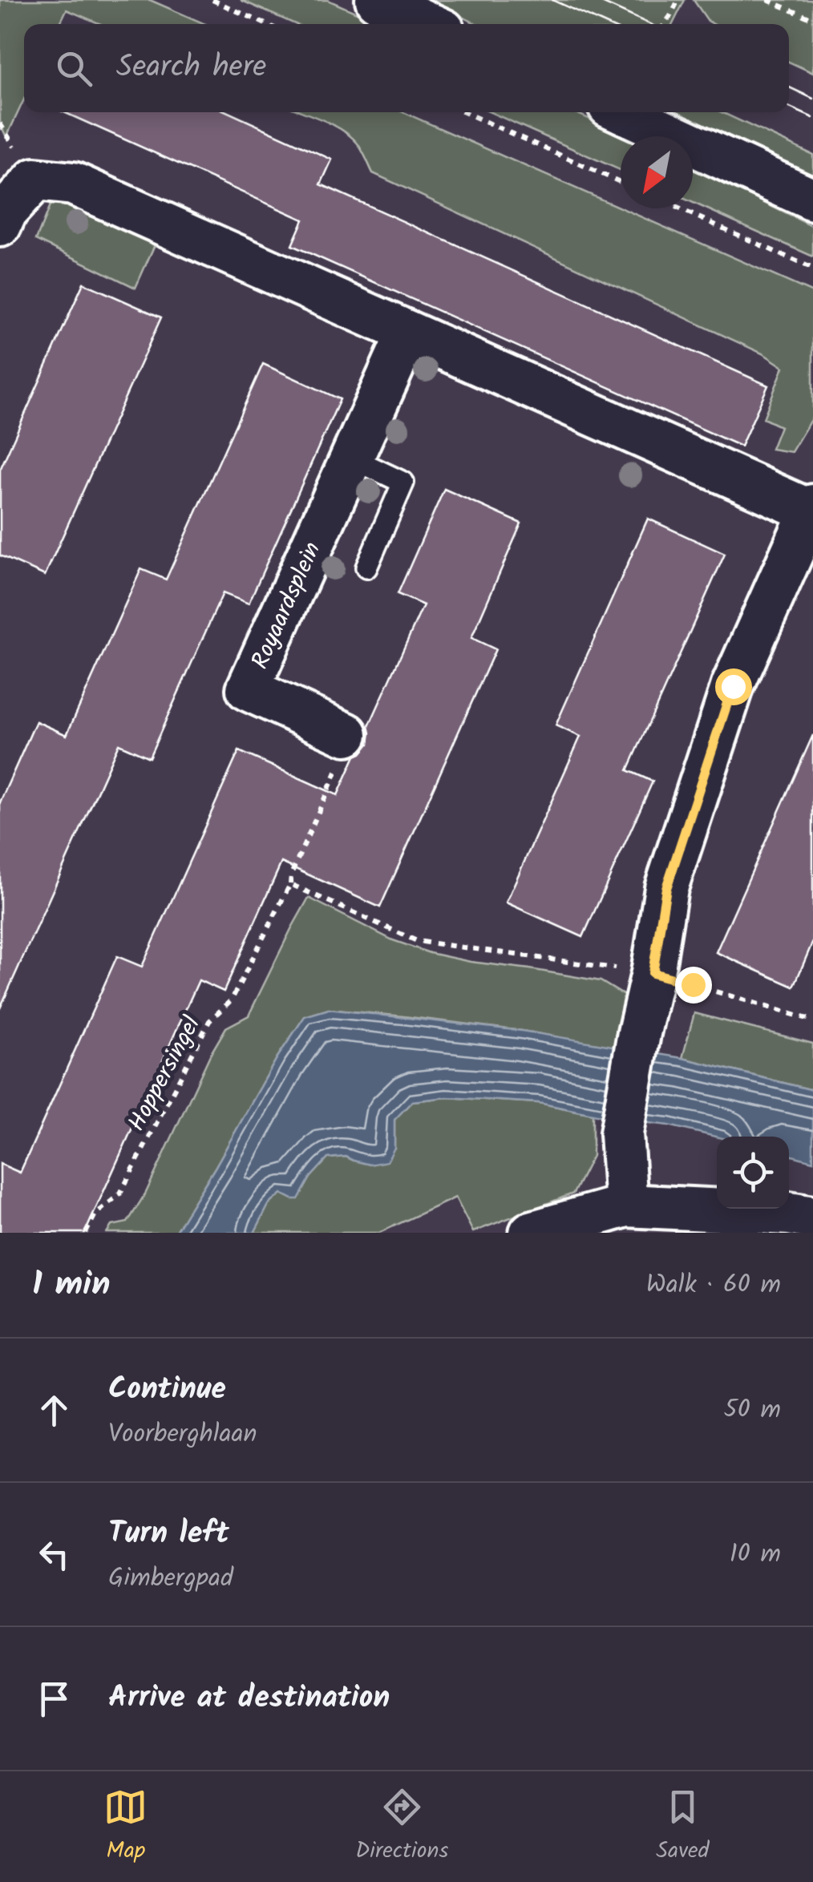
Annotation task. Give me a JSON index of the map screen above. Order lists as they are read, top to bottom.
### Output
{
  "streets": {
    "street": ["Royaardsplein"],
    "path": ["Hoppersingel"]
  },
  "crossings": [
    ["Royaardsplein", "Hoppersingel"]
  ],
  "north": "bottom left",
  "page": {
    "search": "Search here",
    "heading": ["1 min", "Walk · 60 m"],
    "list": [
      ["Continue", "Voorberghlaan", "50 m"],
      ["Turn left", "Gimbergpad", "10 m"],
      "Arrive at destination"
    ],
    "nav": ["Map", "Directions", "Saved"]
  }
}
